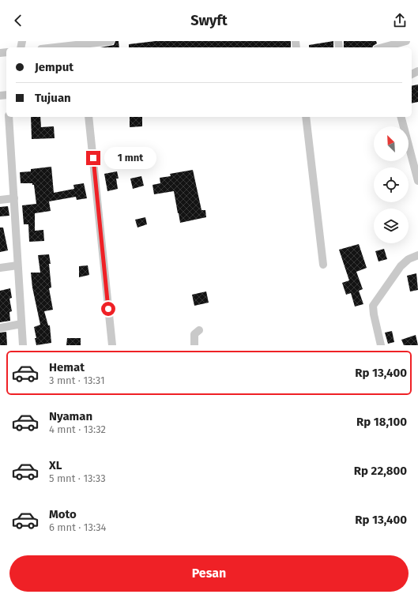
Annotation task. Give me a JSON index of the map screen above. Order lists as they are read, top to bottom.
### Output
{
  "north": "top left",
  "page": {
    "header": "Swyft",
    "banner": ["Jemput", "Tujuan"],
    "bubble": "1 mnt",
    "list": [
      {
        "name": "Hemat",
        "note": "3 mnt · 13:31",
        "value": "Rp 13,400"
      },
      {
        "name": "Nyaman",
        "note": "4 mnt · 13:32",
        "value": "Rp 18,100"
      },
      {
        "name": "XL",
        "note": "5 mnt · 13:33",
        "value": "Rp 22,800"
      },
      {
        "name": "Moto",
        "note": "6 mnt · 13:34",
        "value": "Rp 13,400"
      }
    ],
    "buttons": "Pesan"
  }
}
